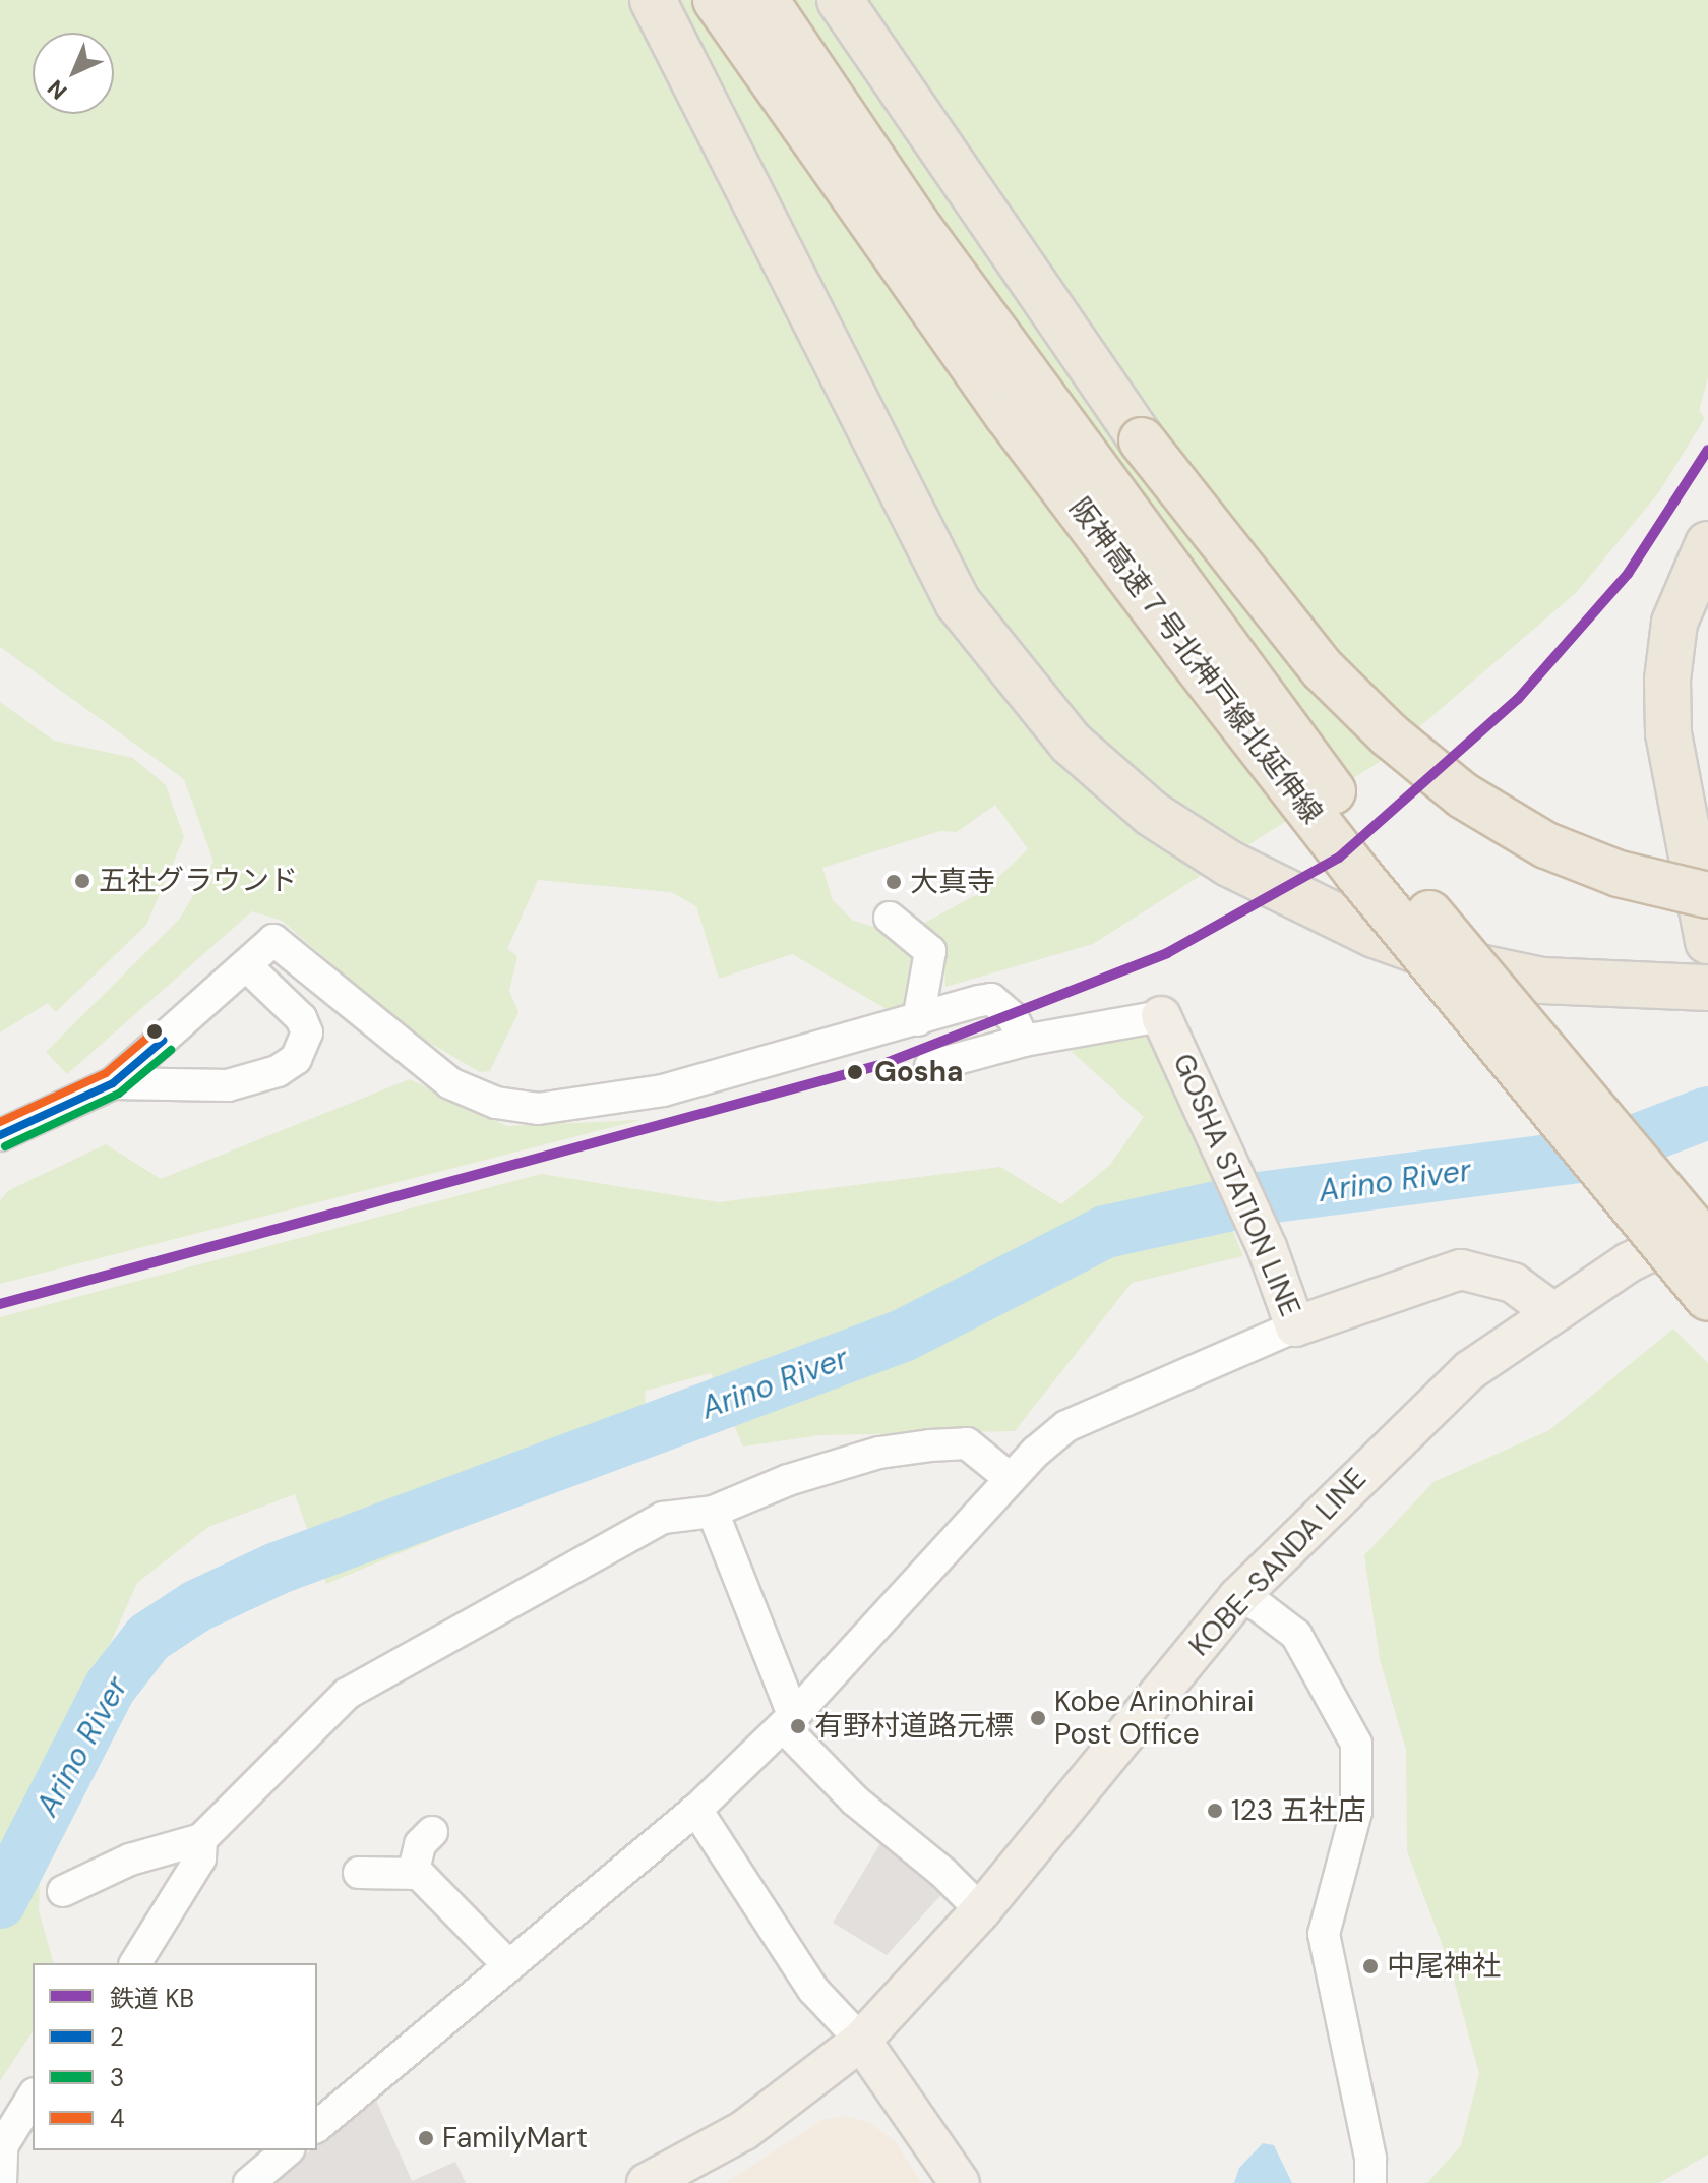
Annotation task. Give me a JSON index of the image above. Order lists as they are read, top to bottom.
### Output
{
  "streets": {
    "highway": ["阪神高速７号北神戸線北延伸線"],
    "main road": ["GOSHA STATION LINE", "KOBE-SANDA LINE"]
  },
  "crossings": [
    ["GOSHA STATION LINE", "KOBE-SANDA LINE"]
  ],
  "water": ["Arino River"],
  "places": [
    "五社グラウンド",
    "大真寺",
    "Gosha",
    "Kobe Arinohirai Post Office",
    "有野村道路元標",
    "123 五社店",
    "中尾神社",
    "FamilyMart"
  ],
  "lines": [
    "rail line KB",
    "transit line 4",
    "transit line 2",
    "transit line 3"
  ],
  "legend": [
    "鉄道 KB",
    "2",
    "3",
    "4"
  ],
  "north": "bottom left"
}
